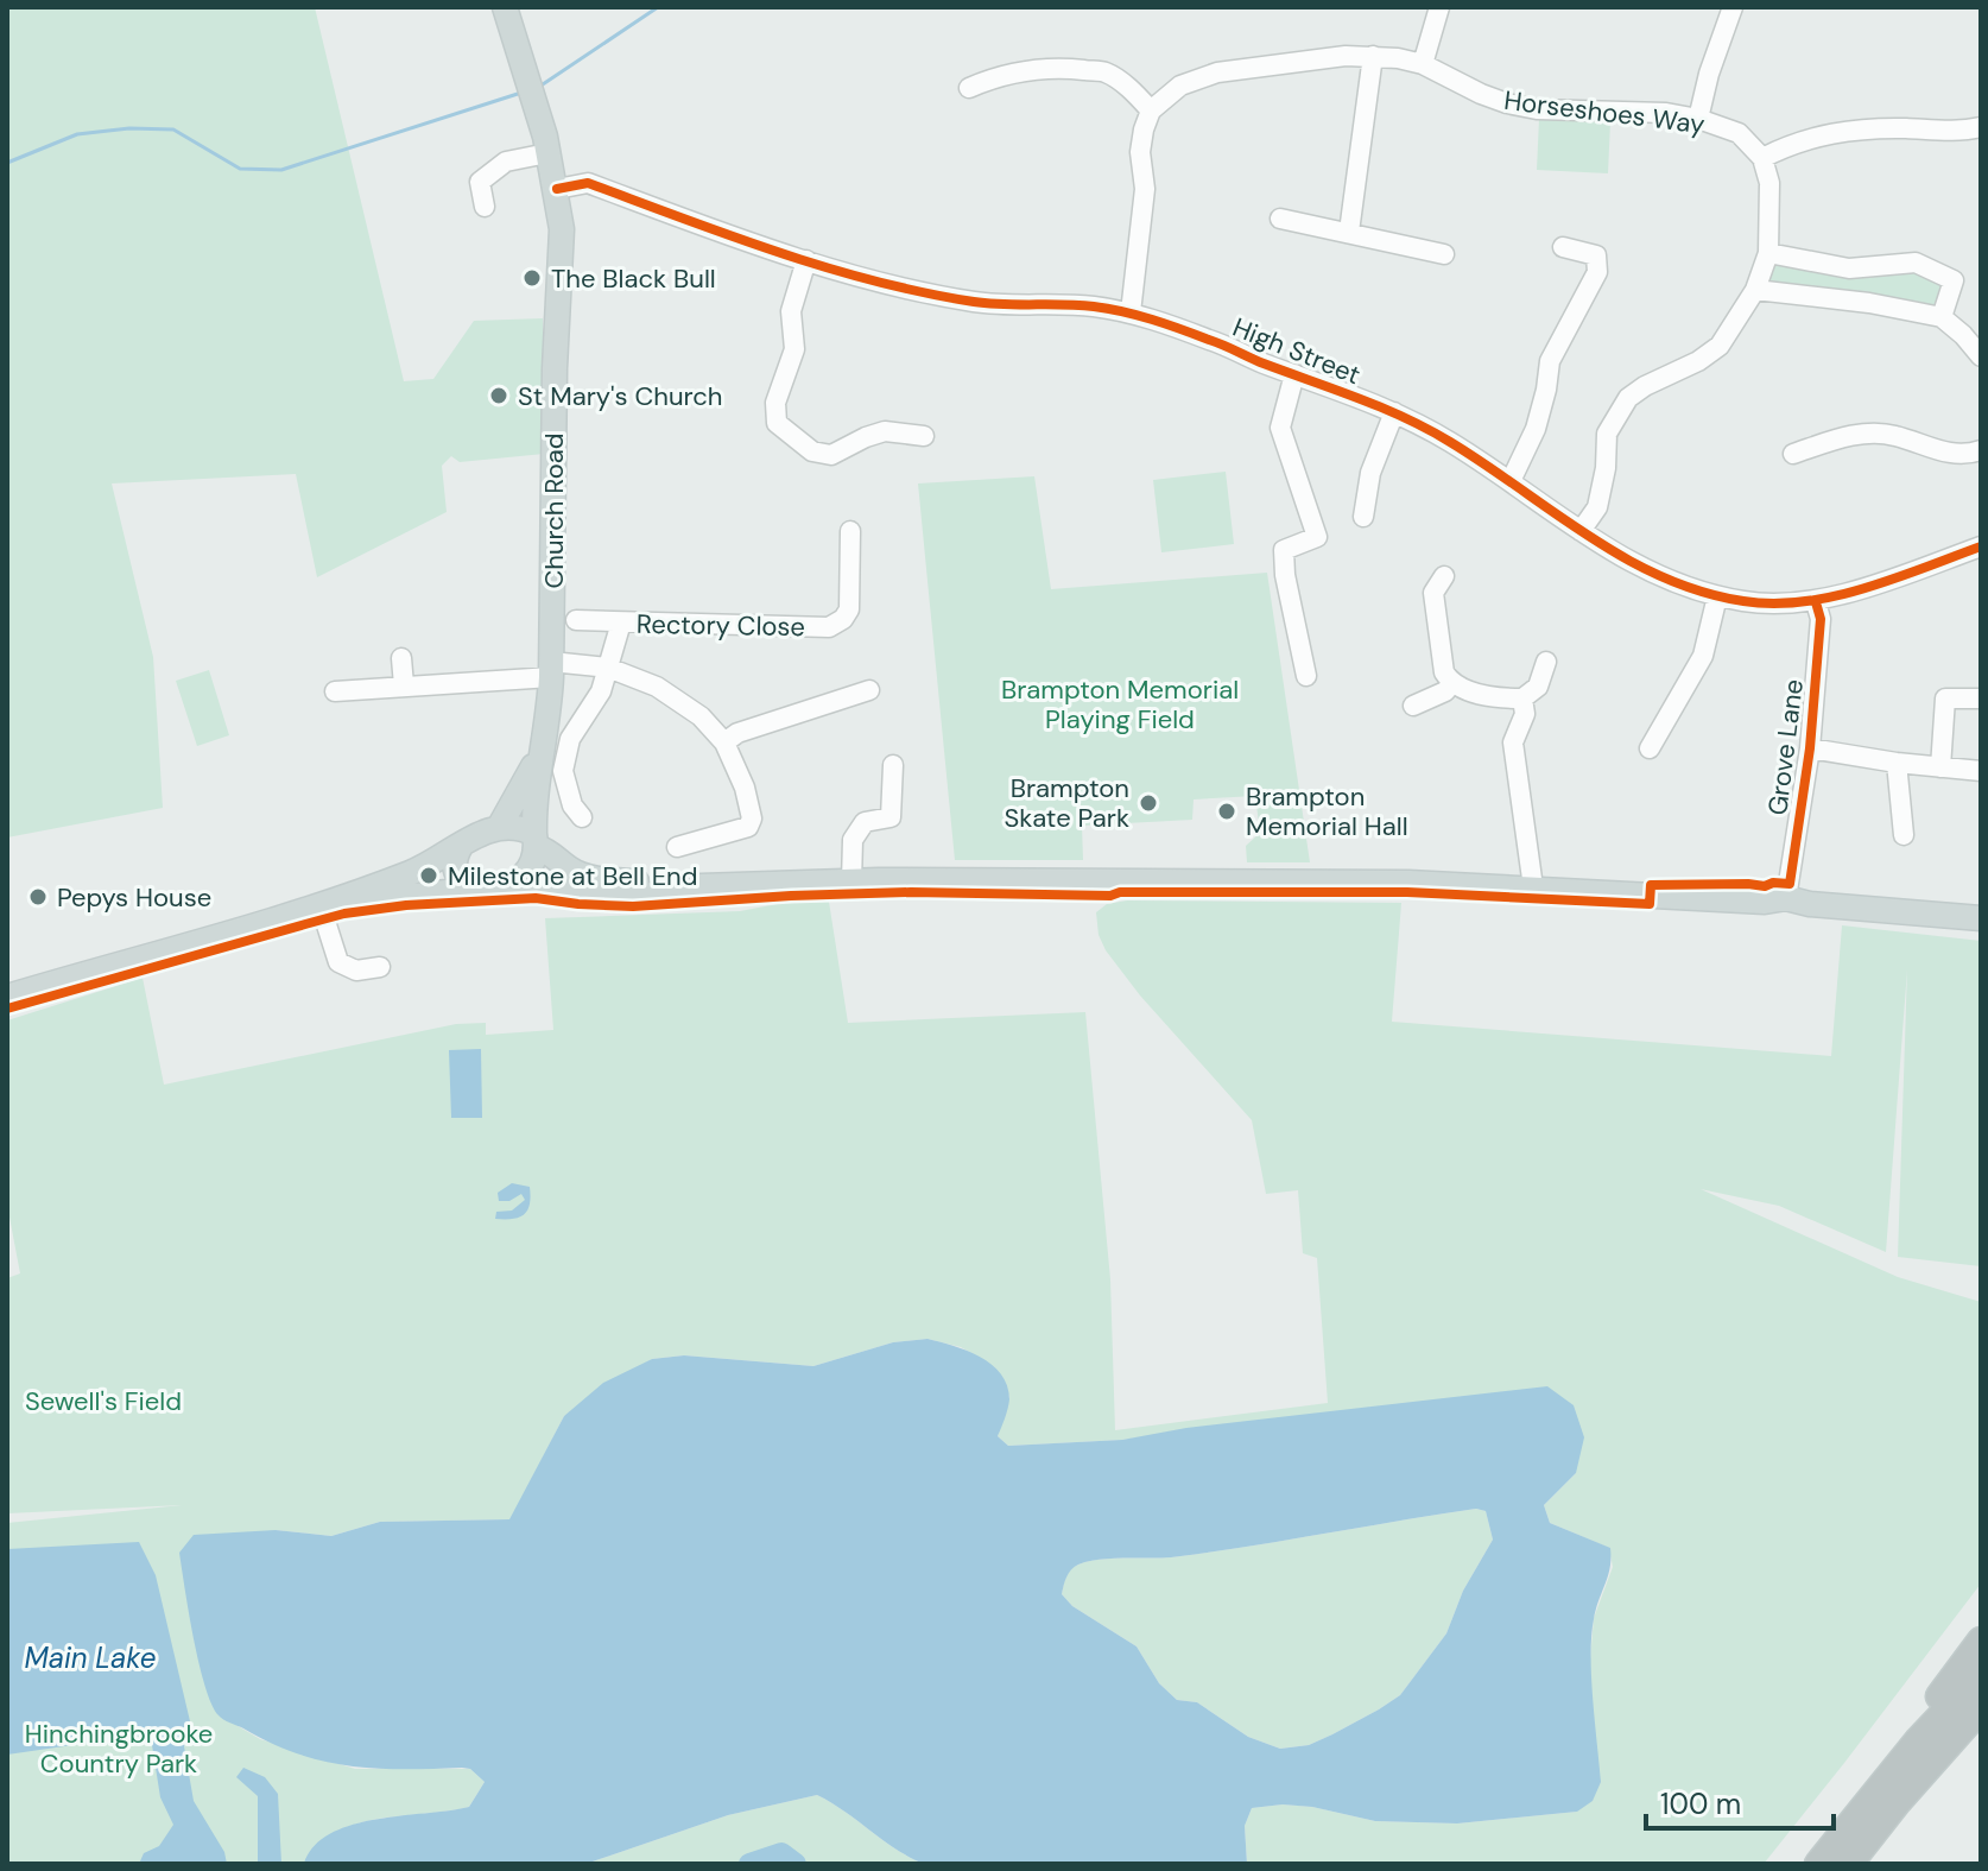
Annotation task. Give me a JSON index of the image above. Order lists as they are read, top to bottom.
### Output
{
  "streets": {
    "main road": ["Church Road"],
    "street": [
      "Horseshoes Way",
      "High Street",
      "Rectory Close",
      "Grove Lane"
    ]
  },
  "crossings": [
    ["High Street", "Church Road"],
    ["High Street", "Grove Lane"]
  ],
  "water": ["Main Lake"],
  "parks": ["Brampton Memorial Playing Field", "Sewell's Field", "Hinchingbrooke Country Park"],
  "places": [
    "The Black Bull",
    "St Mary's Church",
    "Brampton Skate Park",
    "Brampton Memorial Hall",
    "Milestone at Bell End",
    "Pepys House"
  ],
  "scale_bar": "100 m"
}
